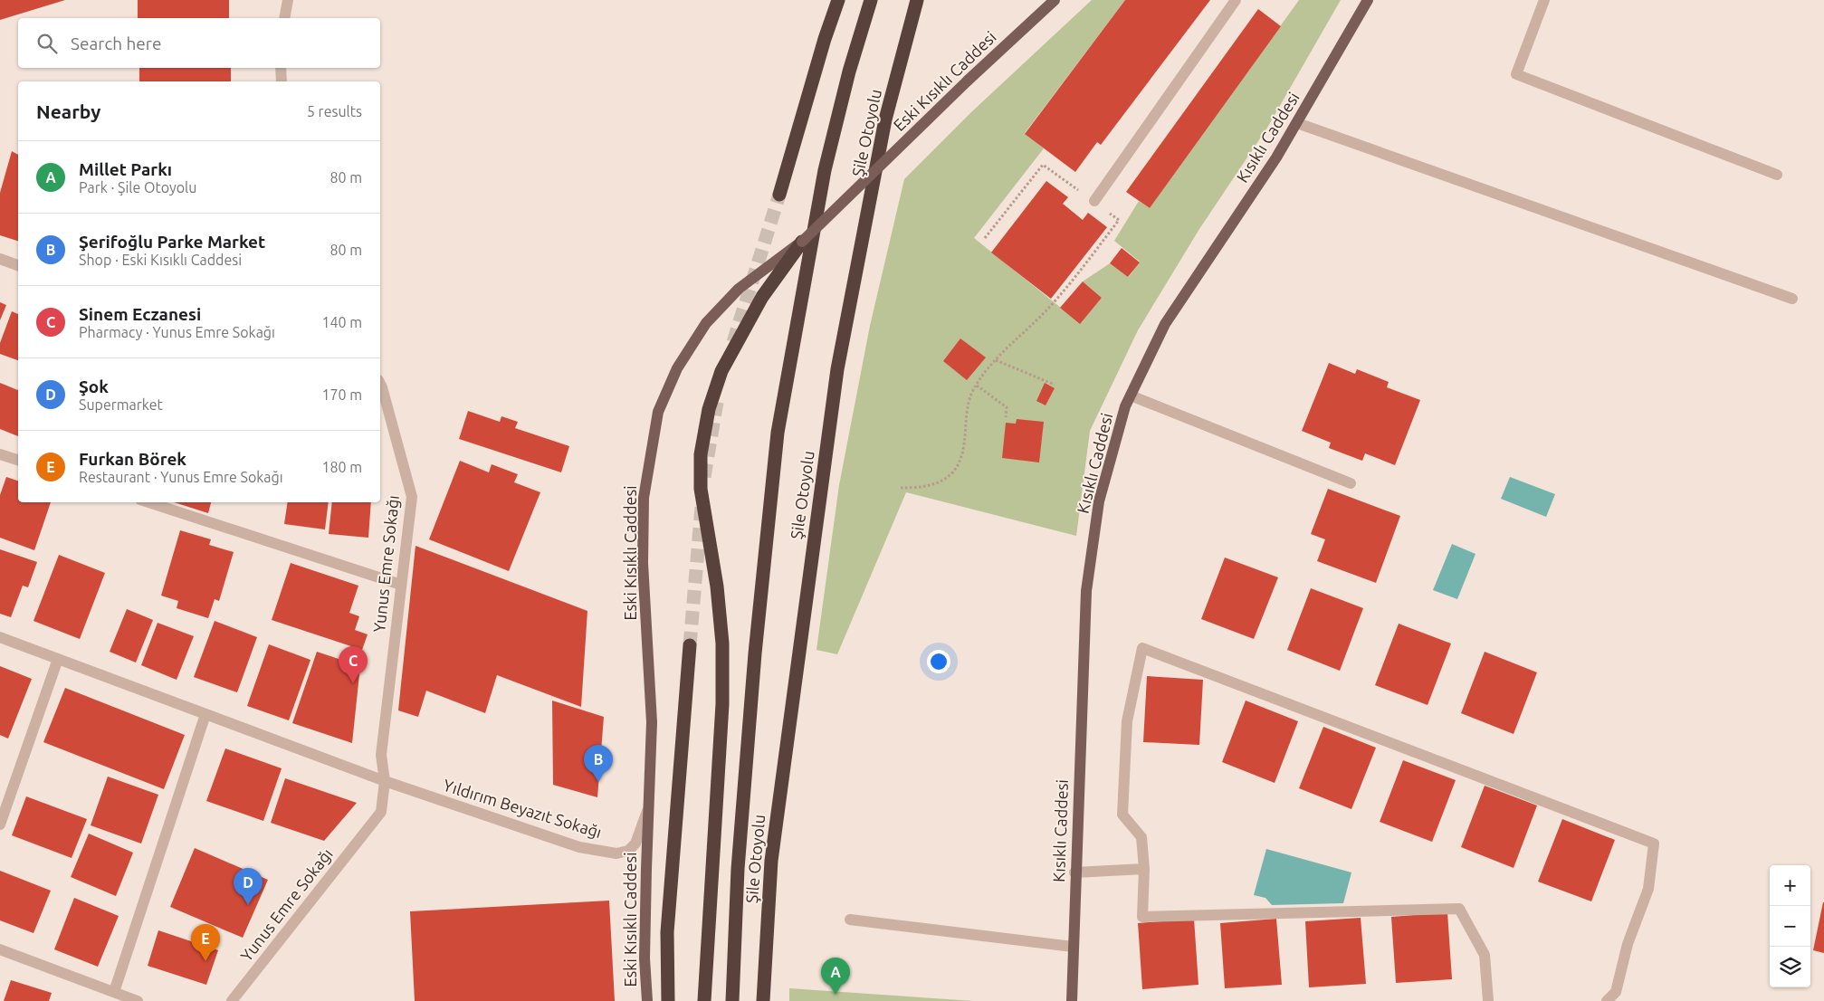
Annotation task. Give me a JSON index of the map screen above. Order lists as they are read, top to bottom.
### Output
{
  "streets": {
    "highway": ["Şile Otoyolu"],
    "main road": ["Eski Kısıklı Caddesi", "Kısıklı Caddesi"],
    "street": ["Yunus Emre Sokağı", "Yıldırım Beyazıt Sokağı"]
  },
  "crossings": [
    ["Eski Kısıklı Caddesi", "Yıldırım Beyazıt Sokağı"],
    ["Yunus Emre Sokağı", "Yıldırım Beyazıt Sokağı"]
  ],
  "page": {
    "search": "Search here",
    "heading": ["Nearby", "5 results"],
    "list": [
      {
        "mark": "A",
        "name": "Millet Parkı",
        "note": "Park · Şile Otoyolu",
        "value": "80 m"
      },
      {
        "mark": "B",
        "name": "Şerifoğlu Parke Market",
        "note": "Shop · Eski Kısıklı Caddesi",
        "value": "80 m"
      },
      {
        "mark": "C",
        "name": "Sinem Eczanesi",
        "note": "Pharmacy · Yunus Emre Sokağı",
        "value": "140 m"
      },
      {
        "mark": "D",
        "name": "Şok",
        "note": "Supermarket",
        "value": "170 m"
      },
      {
        "mark": "E",
        "name": "Furkan Börek",
        "note": "Restaurant · Yunus Emre Sokağı",
        "value": "180 m"
      }
    ],
    "pins": [
      "C",
      "B",
      "D",
      "E",
      "A"
    ],
    "map_buttons": ["+", "−"]
  }
}
